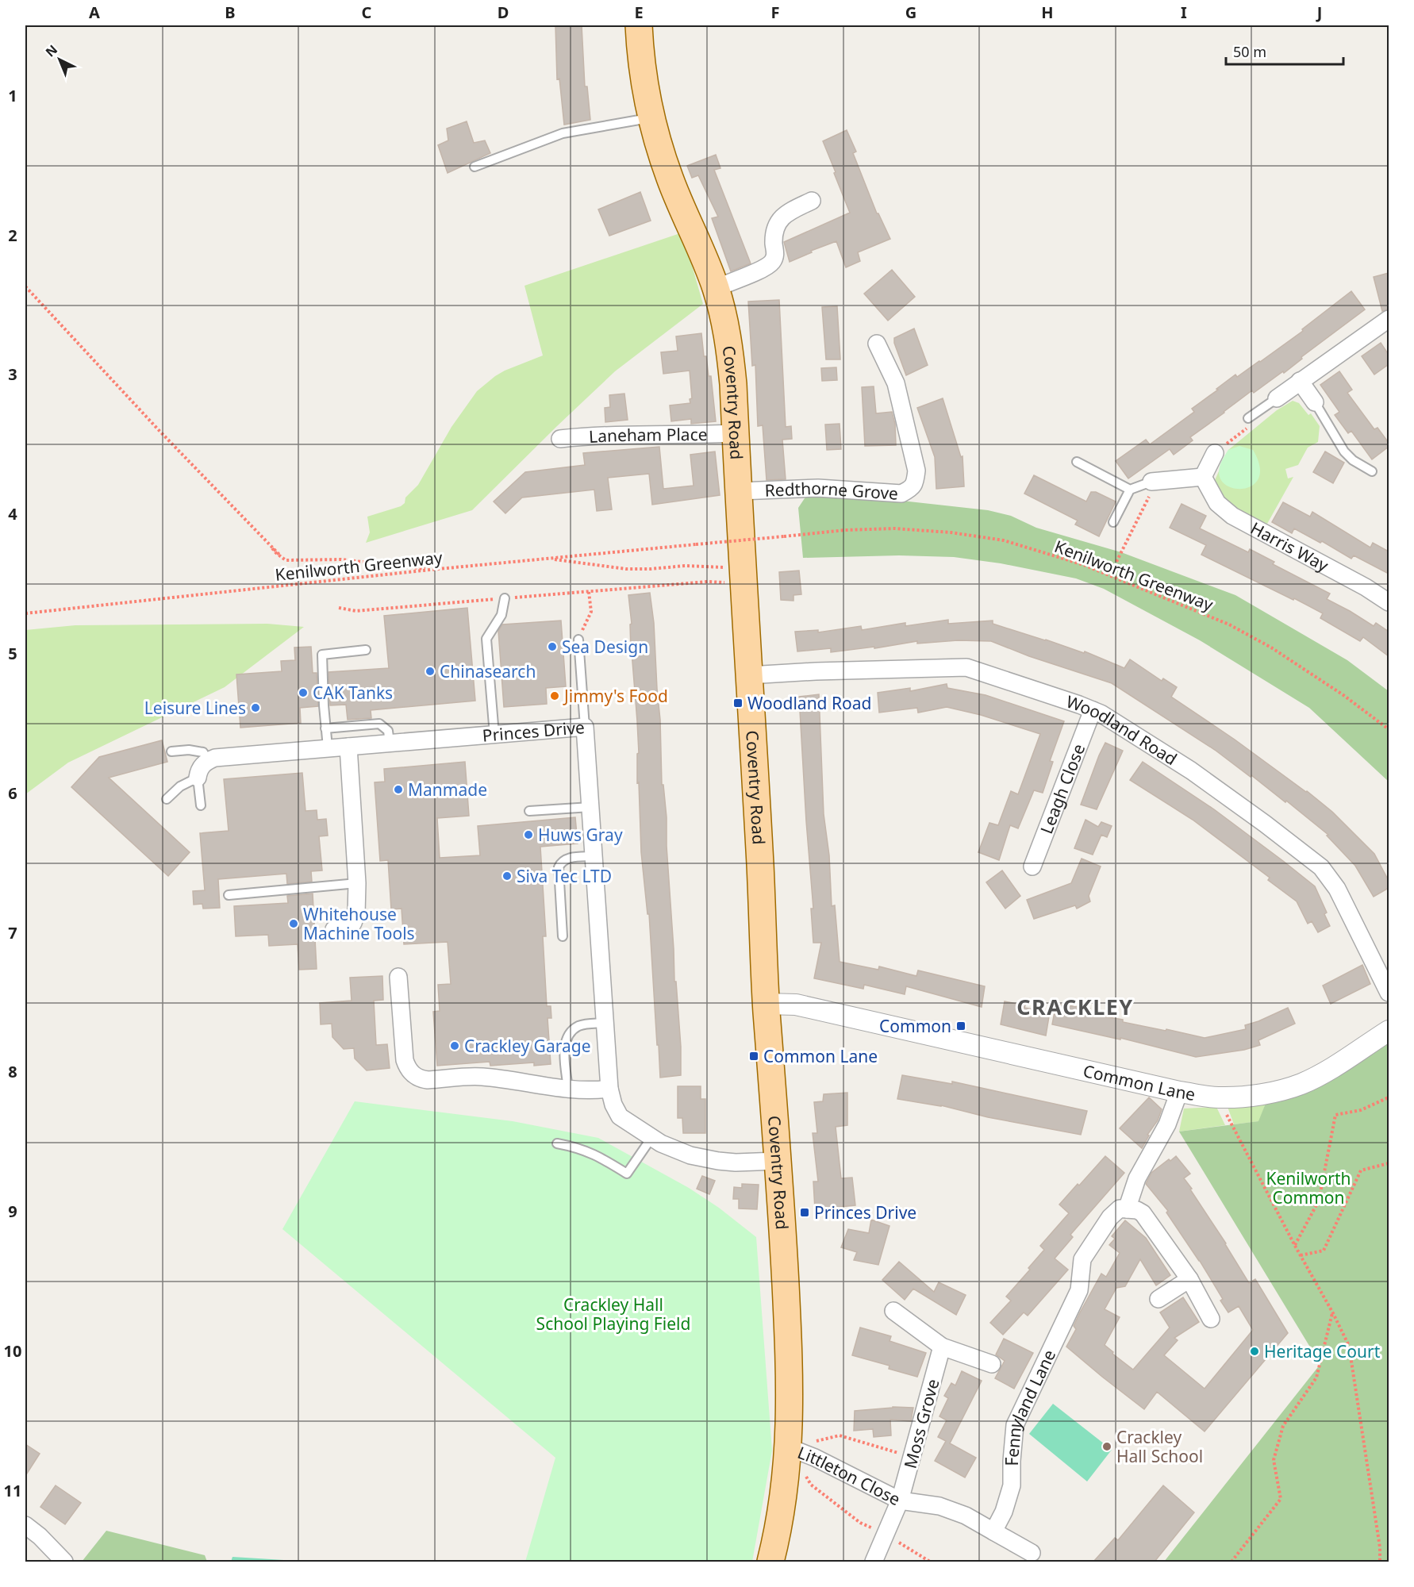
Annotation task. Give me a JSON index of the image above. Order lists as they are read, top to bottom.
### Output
{
  "streets": {
    "main road": ["Coventry Road"],
    "street": [
      "Laneham Place",
      "Redthorne Grove",
      "Harris Way",
      "Woodland Road",
      "Princes Drive",
      "Leagh Close",
      "Common Lane",
      "Fennyland Lane",
      "Moss Grove",
      "Littleton Close"
    ],
    "path": ["Kenilworth Greenway"]
  },
  "crossings": [
    ["Coventry Road", "Laneham Place"],
    ["Coventry Road", "Redthorne Grove"],
    ["Coventry Road", "Woodland Road"],
    ["Coventry Road", "Princes Drive"],
    ["Coventry Road", "Common Lane"],
    ["Coventry Road", "Littleton Close"],
    ["Woodland Road", "Leagh Close"],
    ["Moss Grove", "Littleton Close"]
  ],
  "districts": ["CRACKLEY"],
  "parks": ["Kenilworth Common", "Crackley Hall School Playing Field"],
  "places": {
    "other": [
      "Sea Design",
      "Chinasearch",
      "CAK Tanks",
      "Jimmy's Food",
      "Leisure Lines",
      "Manmade",
      "Huws Gray",
      "Siva Tec LTD",
      "Whitehouse Machine Tools",
      "Crackley Garage",
      "Heritage Court",
      "Crackley Hall School"
    ],
    "transit": [
      "Woodland Road",
      "Common",
      "Common Lane",
      "Princes Drive"
    ]
  },
  "scale_bar": "50 m",
  "north": "top left",
  "grid": {
    "columns": [
      "A",
      "B",
      "C",
      "D",
      "E",
      "F",
      "G",
      "H",
      "I",
      "J"
    ],
    "rows": [
      "1",
      "2",
      "3",
      "4",
      "5",
      "6",
      "7",
      "8",
      "9",
      "10",
      "11"
    ]
  }
}
